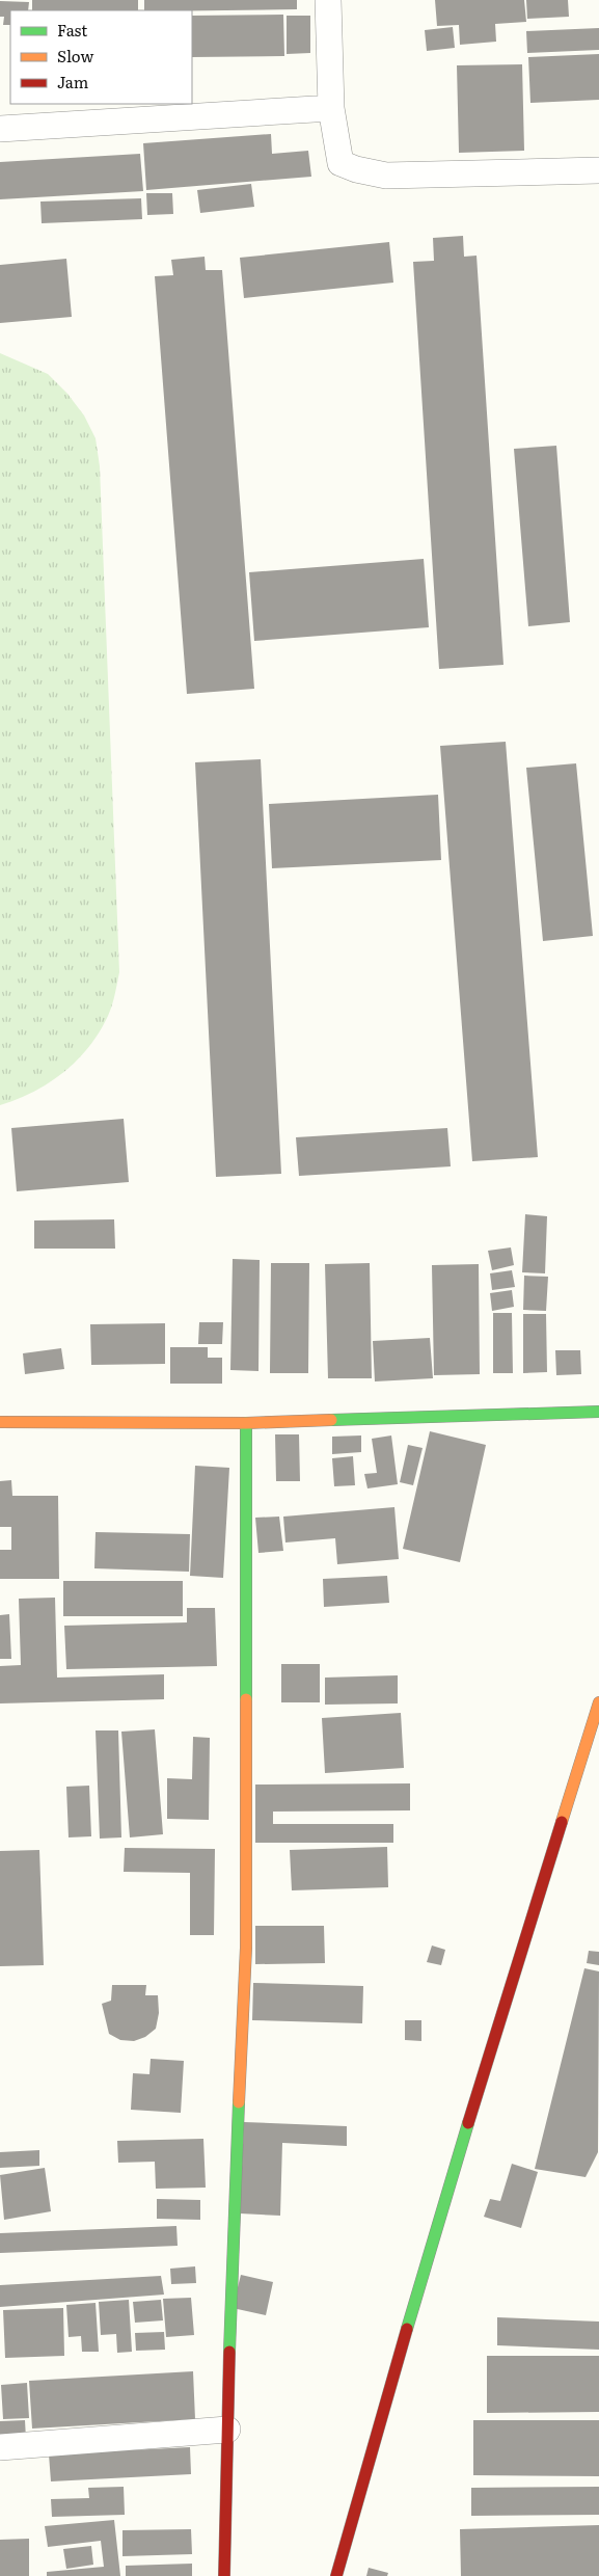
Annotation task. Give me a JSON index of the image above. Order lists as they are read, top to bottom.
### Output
{
  "legend": ["Fast", "Slow", "Jam"]
}
